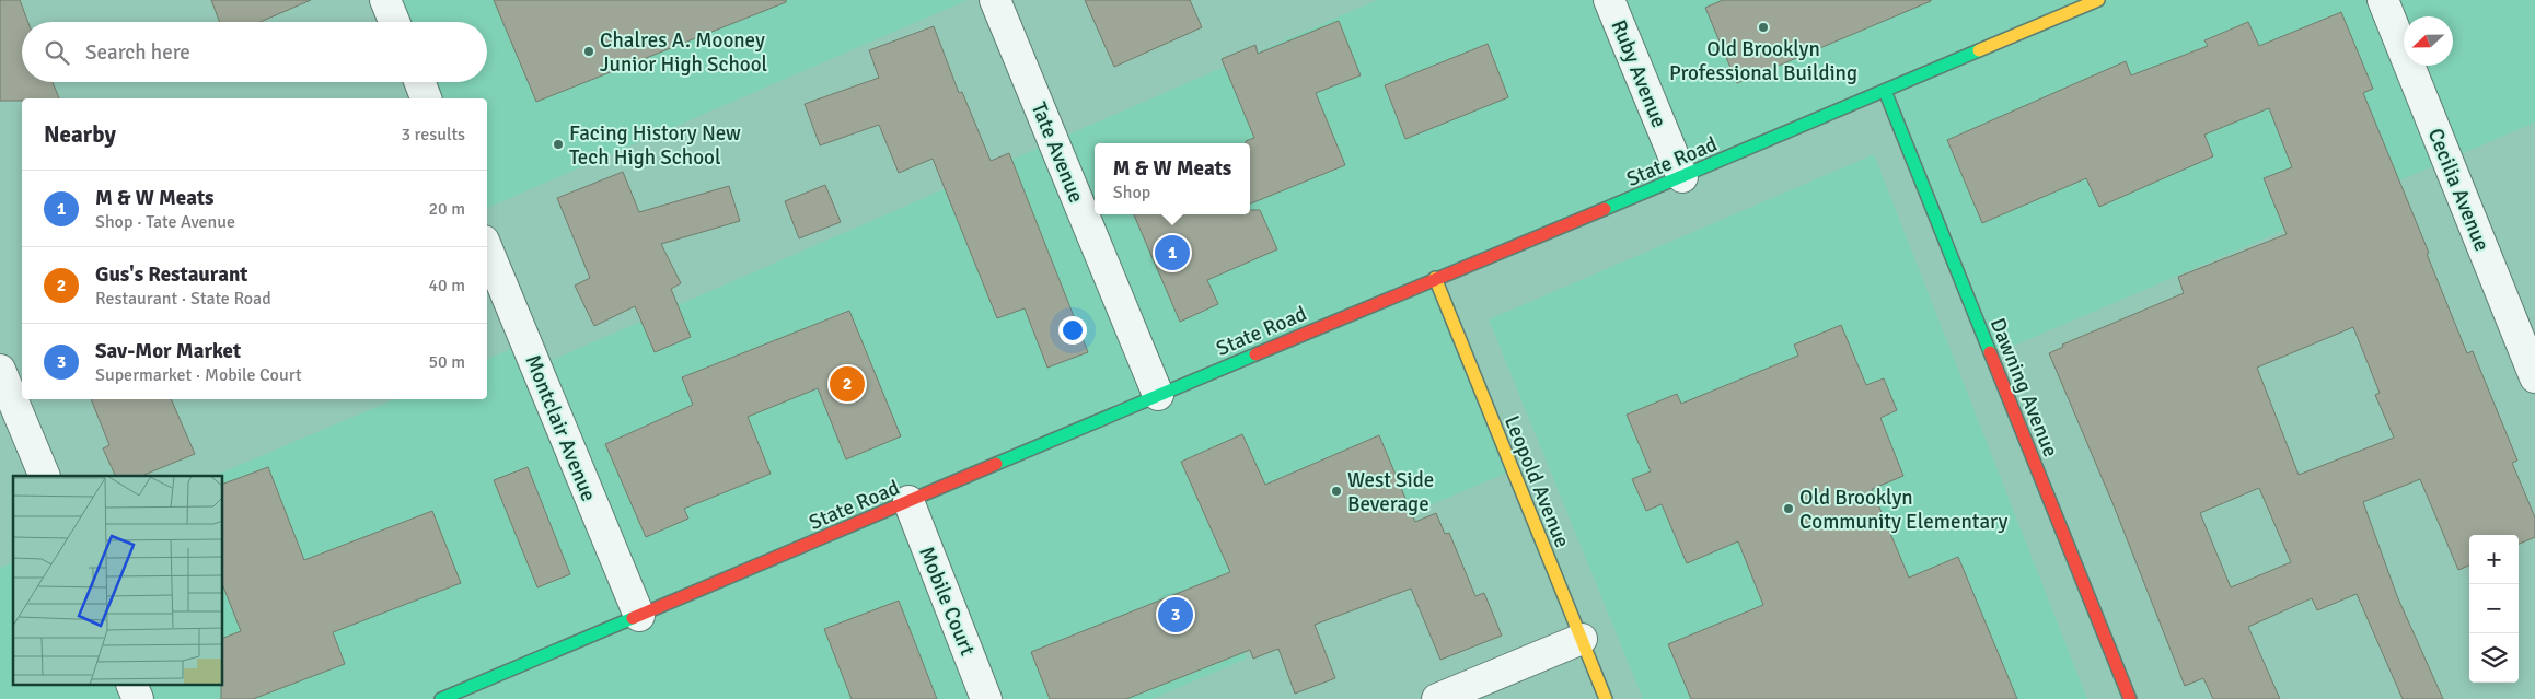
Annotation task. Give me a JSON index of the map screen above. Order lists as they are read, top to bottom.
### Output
{
  "streets": {
    "main road": ["State Road", "Dawning Avenue", "Leopold Avenue"],
    "street": [
      "Ruby Avenue",
      "Tate Avenue",
      "Cecilia Avenue",
      "Montclair Avenue",
      "Mobile Court"
    ]
  },
  "crossings": [
    ["Ruby Avenue", "State Road"],
    ["Tate Avenue", "State Road"],
    ["State Road", "Dawning Avenue"],
    ["State Road", "Montclair Avenue"],
    ["State Road", "Leopold Avenue"],
    ["State Road", "Mobile Court"]
  ],
  "places": [
    "Old Brooklyn Professional Building",
    "Chalres A. Mooney Junior High School",
    "Facing History New Tech High School",
    "West Side Beverage",
    "Old Brooklyn Community Elementary"
  ],
  "north": "left",
  "page": {
    "search": "Search here",
    "heading": ["Nearby", "3 results"],
    "popup": ["M & W Meats", "Shop"],
    "list": [
      {
        "mark": "1",
        "name": "M & W Meats",
        "note": "Shop · Tate Avenue",
        "value": "20 m"
      },
      {
        "mark": "2",
        "name": "Gus's Restaurant",
        "note": "Restaurant · State Road",
        "value": "40 m"
      },
      {
        "mark": "3",
        "name": "Sav-Mor Market",
        "note": "Supermarket · Mobile Court",
        "value": "50 m"
      }
    ],
    "pins": ["1", "2", "3"],
    "map_buttons": ["+", "−"]
  }
}
